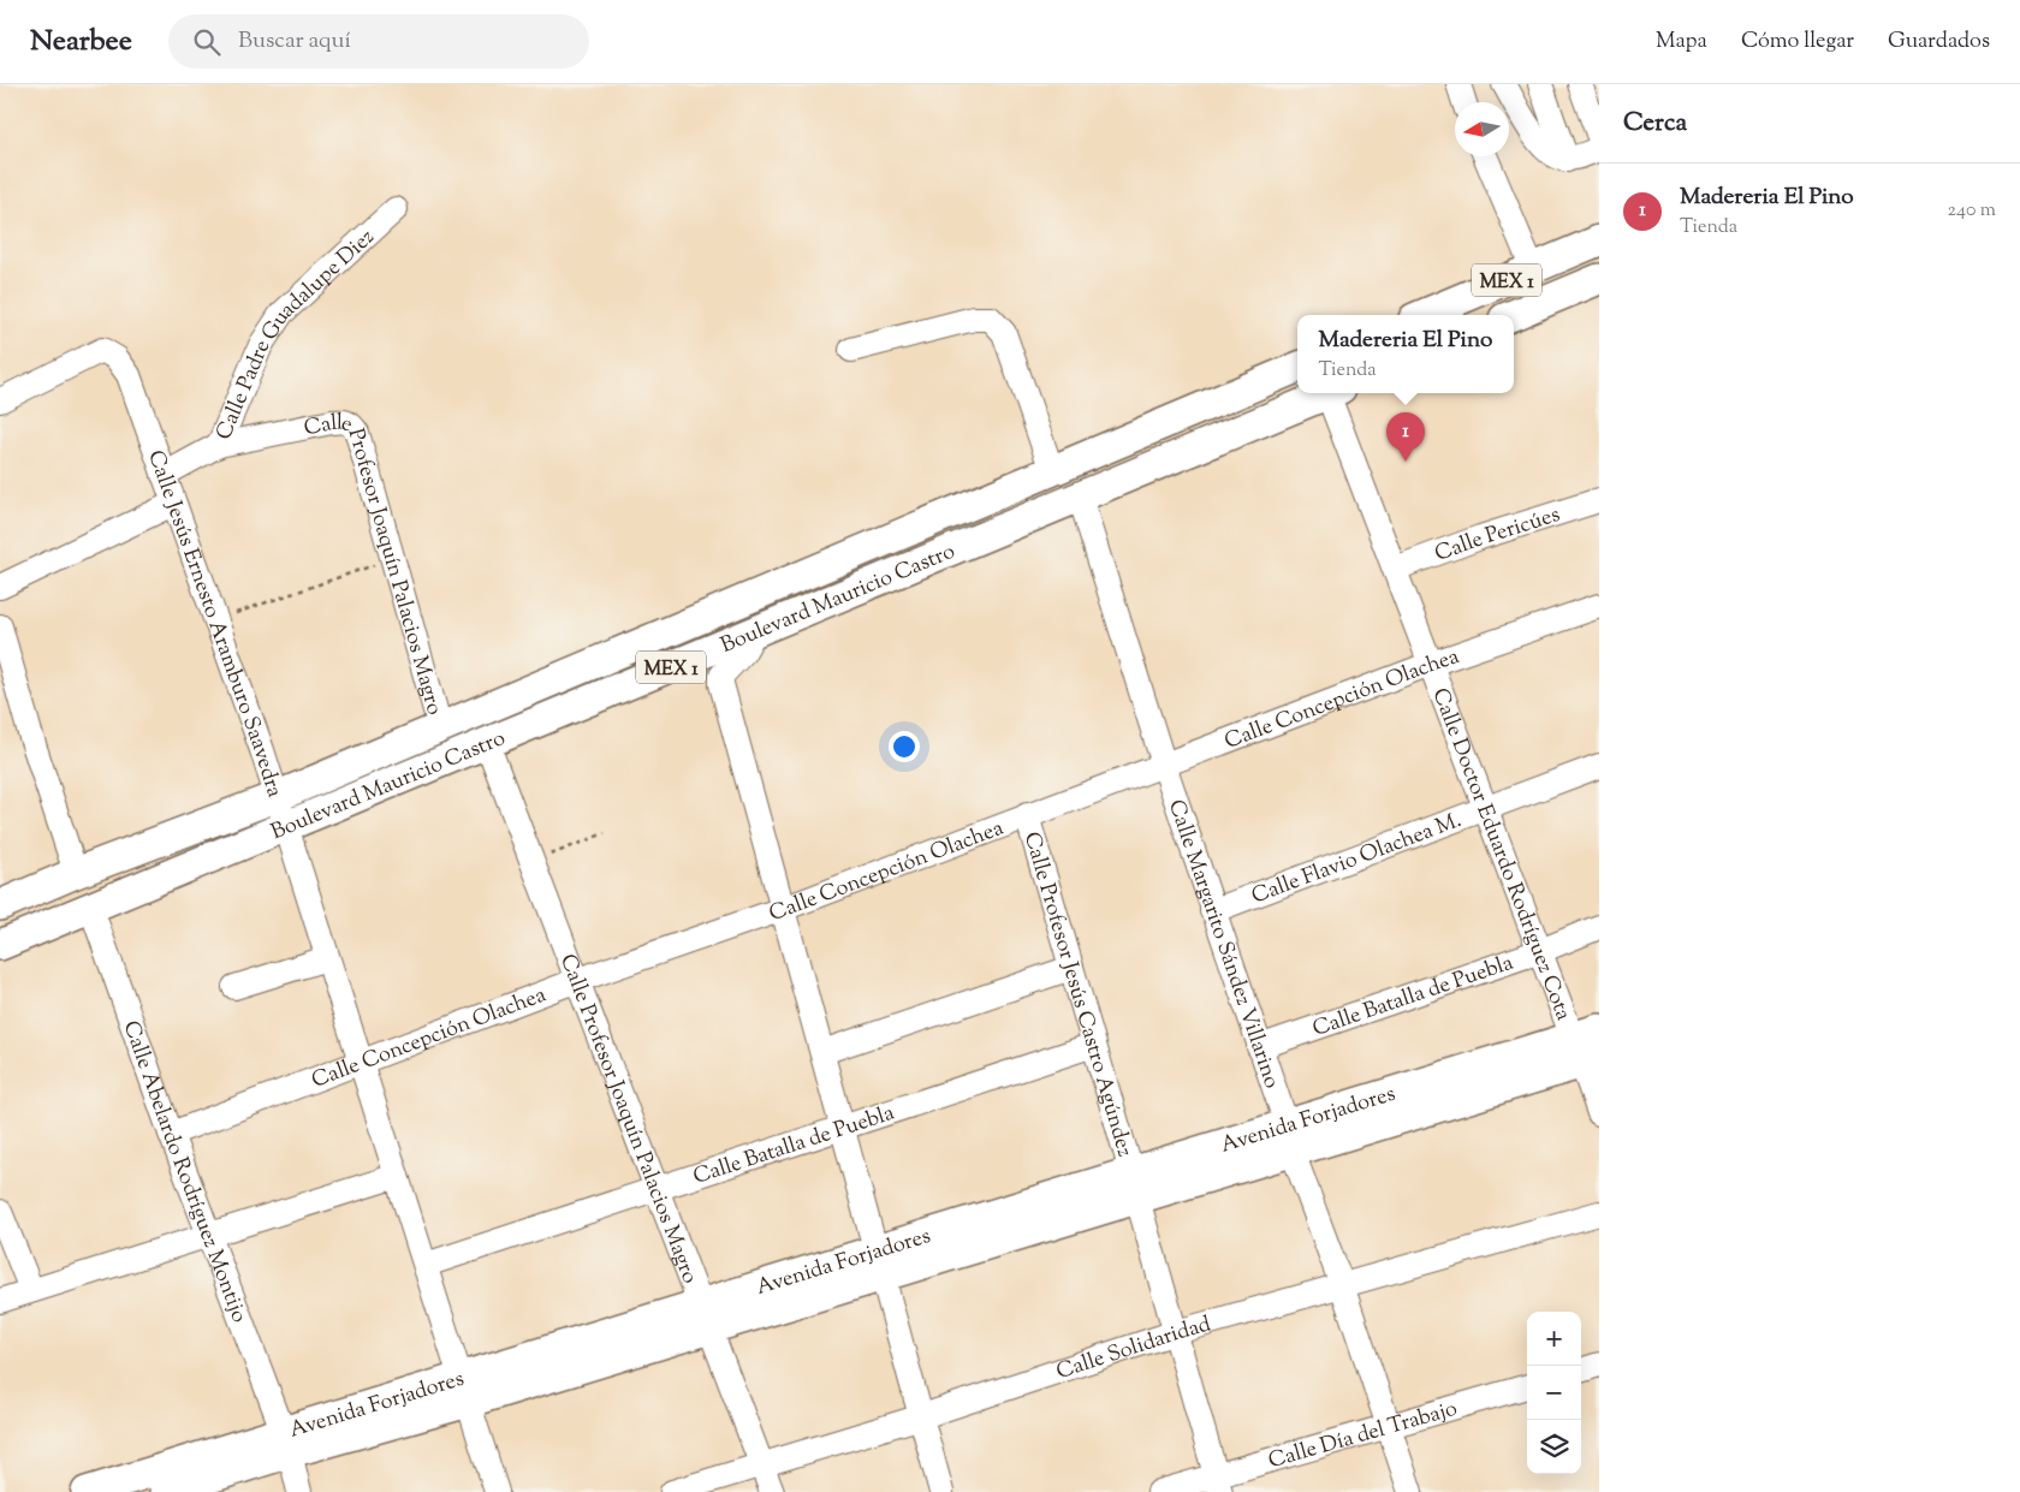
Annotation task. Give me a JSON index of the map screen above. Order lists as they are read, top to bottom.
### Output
{
  "streets": {
    "main road": ["MEX 1", "Boulevard Mauricio Castro", "Avenida Forjadores"],
    "street": [
      "Calle Padre Guadalupe Diez",
      "Calle Pericúes",
      "Calle Profesor Joaquín Palacios Magro",
      "Calle Jesús Ernesto Aramburo Saavedra",
      "Calle Concepción Olachea",
      "Calle Doctor Eduardo Rodríguez Cota",
      "Calle Flavio Olachea M.",
      "Calle Margarito Sández Villarino",
      "Calle Profesor Jesús Castro Agúndez",
      "Calle Batalla de Puebla",
      "Calle Abelardo Rodríguez Montijo",
      "Calle Solidaridad",
      "Calle Día del Trabajo"
    ]
  },
  "crossings": [
    ["Calle Padre Guadalupe Diez", "Calle Profesor Joaquín Palacios Magro"],
    ["Calle Padre Guadalupe Diez", "Calle Jesús Ernesto Aramburo Saavedra"],
    ["Calle Pericúes", "Calle Doctor Eduardo Rodríguez Cota"],
    ["Calle Profesor Joaquín Palacios Magro", "Boulevard Mauricio Castro"],
    ["Calle Profesor Joaquín Palacios Magro", "Calle Concepción Olachea"],
    ["Calle Profesor Joaquín Palacios Magro", "Calle Batalla de Puebla"],
    ["Calle Profesor Joaquín Palacios Magro", "Avenida Forjadores"],
    ["Calle Profesor Joaquín Palacios Magro", "Calle Solidaridad"],
    ["Boulevard Mauricio Castro", "Calle Jesús Ernesto Aramburo Saavedra"],
    ["Boulevard Mauricio Castro", "Calle Margarito Sández Villarino"],
    ["Boulevard Mauricio Castro", "Calle Abelardo Rodríguez Montijo"],
    ["Calle Jesús Ernesto Aramburo Saavedra", "Calle Concepción Olachea"],
    ["Calle Jesús Ernesto Aramburo Saavedra", "Calle Batalla de Puebla"],
    ["Calle Jesús Ernesto Aramburo Saavedra", "Avenida Forjadores"],
    ["Calle Concepción Olachea", "Calle Doctor Eduardo Rodríguez Cota"],
    ["Calle Concepción Olachea", "Calle Margarito Sández Villarino"],
    ["Calle Concepción Olachea", "Calle Profesor Jesús Castro Agúndez"],
    ["Calle Concepción Olachea", "Calle Abelardo Rodríguez Montijo"],
    ["Calle Doctor Eduardo Rodríguez Cota", "Calle Flavio Olachea M."],
    ["Calle Doctor Eduardo Rodríguez Cota", "Calle Batalla de Puebla"],
    ["Calle Doctor Eduardo Rodríguez Cota", "Avenida Forjadores"],
    ["Calle Flavio Olachea M.", "Calle Margarito Sández Villarino"],
    ["Calle Margarito Sández Villarino", "Calle Batalla de Puebla"],
    ["Calle Margarito Sández Villarino", "Avenida Forjadores"],
    ["Calle Margarito Sández Villarino", "Calle Solidaridad"],
    ["Calle Margarito Sández Villarino", "Calle Día del Trabajo"],
    ["Calle Profesor Jesús Castro Agúndez", "Calle Batalla de Puebla"],
    ["Calle Profesor Jesús Castro Agúndez", "Avenida Forjadores"],
    ["Calle Profesor Jesús Castro Agúndez", "Calle Solidaridad"],
    ["Calle Profesor Jesús Castro Agúndez", "Calle Día del Trabajo"],
    ["Avenida Forjadores", "Calle Abelardo Rodríguez Montijo"]
  ],
  "north": "left",
  "page": {
    "header": "Nearbee",
    "search": "Buscar aquí",
    "nav": ["Mapa", "Cómo llegar", "Guardados"],
    "heading": "Cerca",
    "list": [
      {
        "mark": "1",
        "name": "Madereria El Pino",
        "note": "Tienda",
        "value": "240 m"
      }
    ],
    "popup": ["Madereria El Pino", "Tienda"],
    "pins": "1",
    "map_buttons": ["+", "−"]
  }
}
